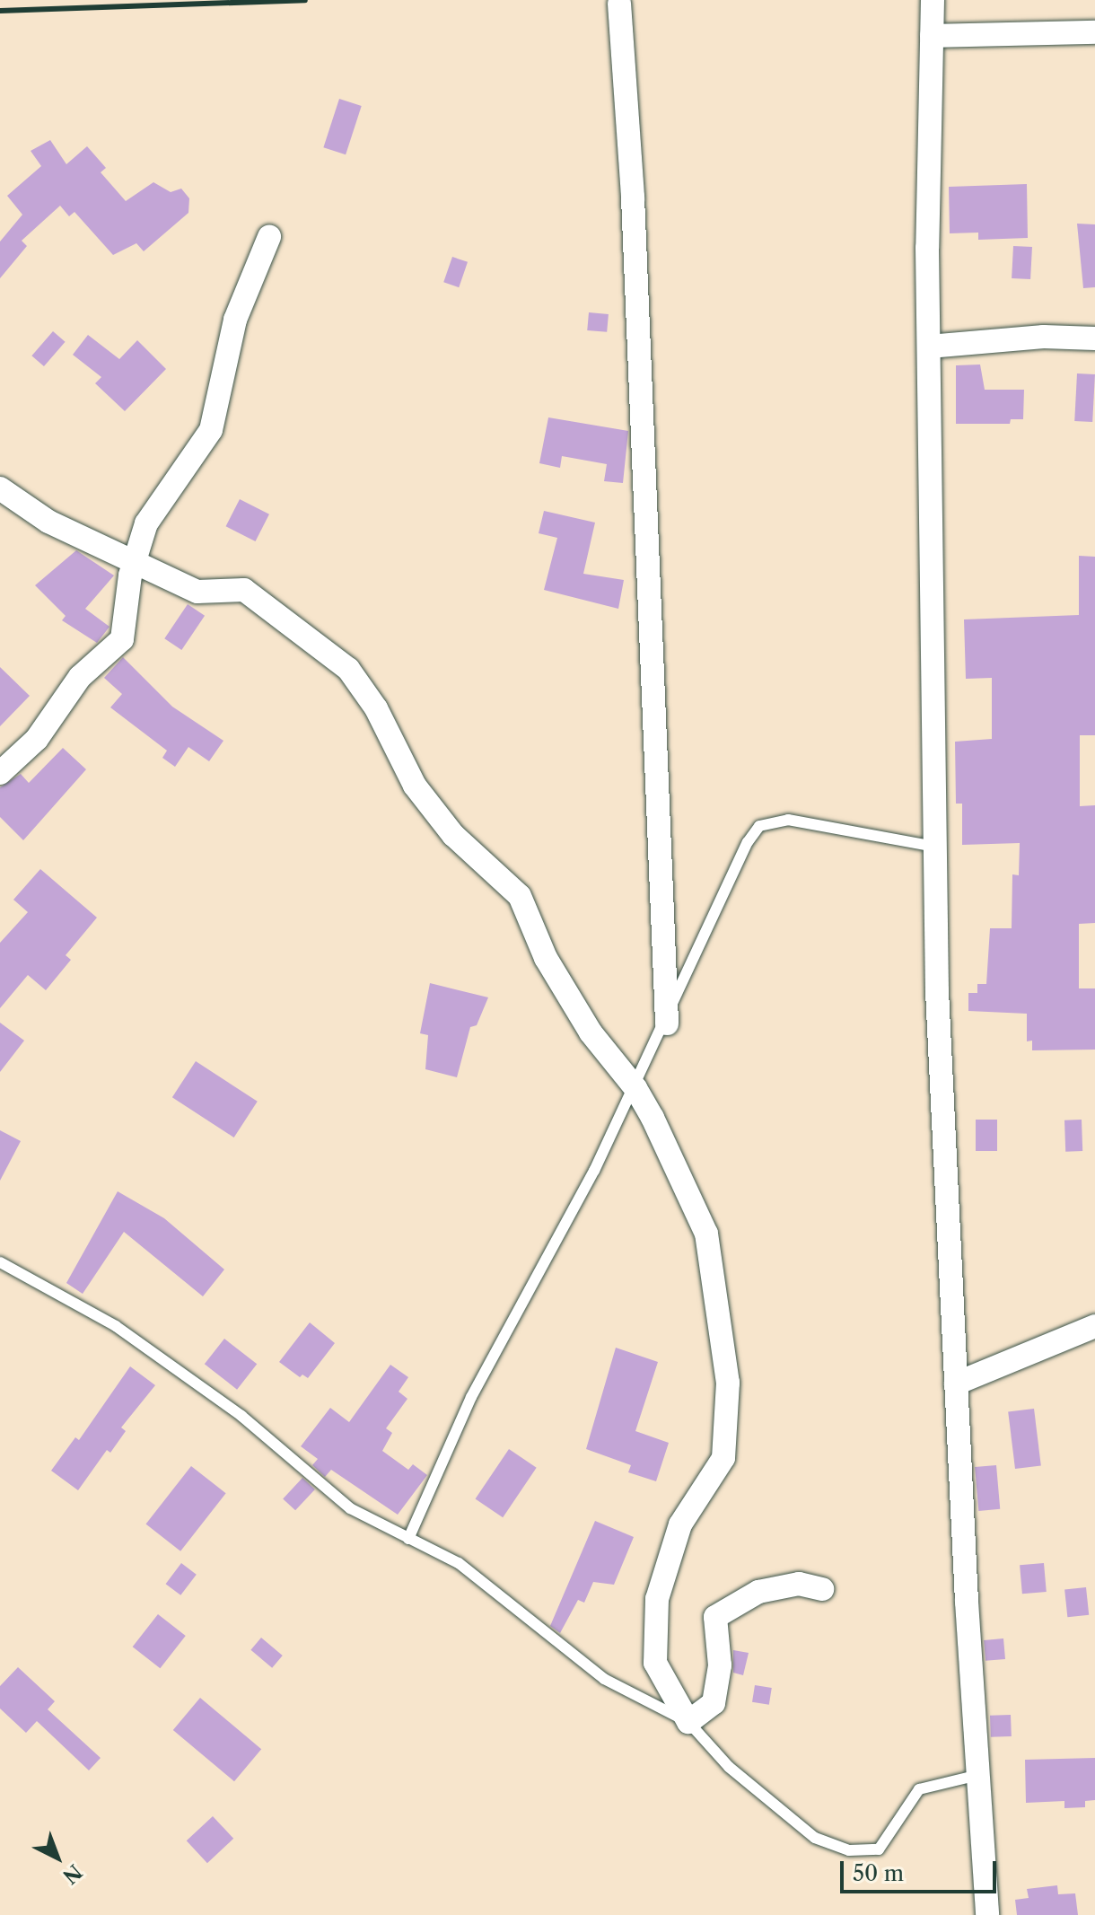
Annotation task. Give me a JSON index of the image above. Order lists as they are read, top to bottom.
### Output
{
  "scale_bar": "50 m",
  "north": "bottom right"
}
